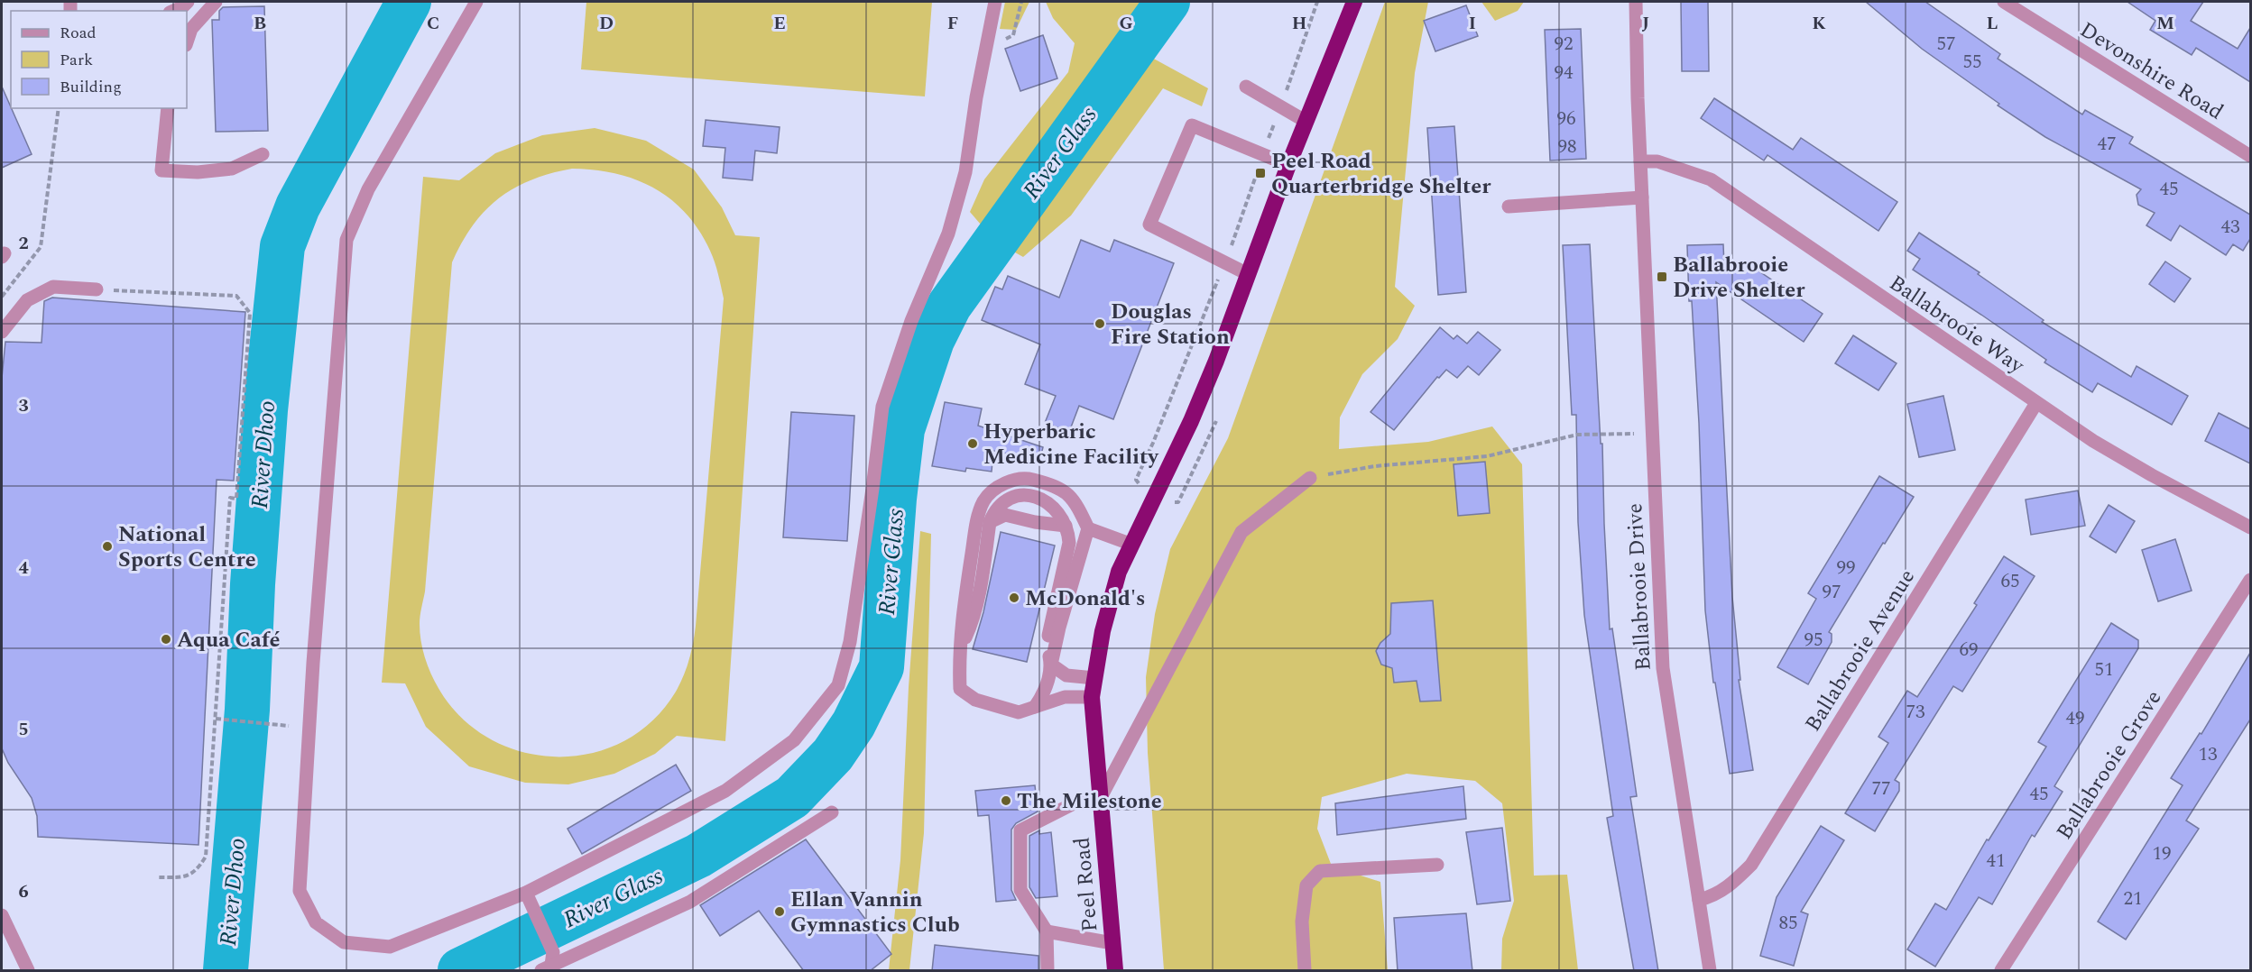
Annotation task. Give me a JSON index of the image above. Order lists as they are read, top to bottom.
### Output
{
  "streets": {
    "highway": ["Peel Road"],
    "street": [
      "Devonshire Road",
      "Ballabrooie Way",
      "Ballabrooie Drive",
      "Ballabrooie Avenue",
      "Ballabrooie Grove"
    ]
  },
  "crossings": [
    ["Ballabrooie Way", "Ballabrooie Drive"],
    ["Ballabrooie Way", "Ballabrooie Avenue"],
    ["Ballabrooie Drive", "Ballabrooie Avenue"]
  ],
  "water": ["River Glass", "River Dhoo"],
  "places": {
    "transit": ["Peel Road Quarterbridge Shelter", "Ballabrooie Drive Shelter"],
    "other": [
      "Douglas Fire Station",
      "Hyperbaric Medicine Facility",
      "National Sports Centre",
      "McDonald's",
      "Aqua Café",
      "The Milestone",
      "Ellan Vannin Gymnastics Club"
    ]
  },
  "house_numbers": [
    "92",
    "57",
    "55",
    "94",
    "96",
    "47",
    "98",
    "45",
    "43",
    "99",
    "65",
    "97",
    "95",
    "69",
    "51",
    "73",
    "49",
    "13",
    "77",
    "45",
    "19",
    "41",
    "21",
    "85"
  ],
  "legend": ["Road", "Park", "Building"],
  "grid": {
    "columns": [
      "B",
      "C",
      "D",
      "E",
      "F",
      "G",
      "H",
      "I",
      "J",
      "K",
      "L",
      "M"
    ],
    "rows": [
      "2",
      "3",
      "4",
      "5",
      "6"
    ]
  }
}
